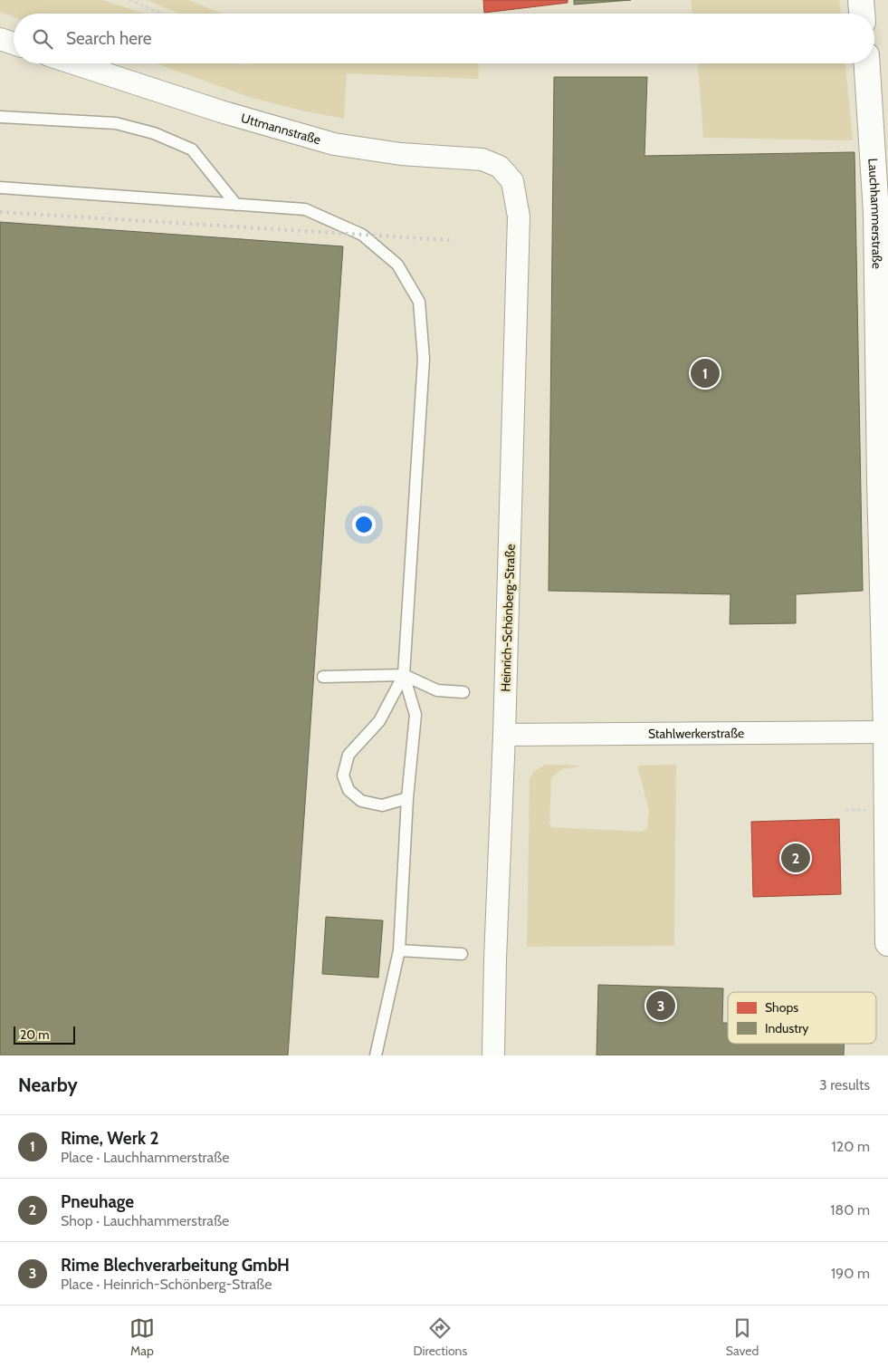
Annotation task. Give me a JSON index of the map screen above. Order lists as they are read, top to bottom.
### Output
{
  "streets": {
    "main road": ["Lauchhammerstraße"],
    "street": ["Uttmannstraße", "Heinrich-Schönberg-Straße", "Stahlwerkerstraße"]
  },
  "crossings": [
    ["Uttmannstraße", "Heinrich-Schönberg-Straße"],
    ["Lauchhammerstraße", "Stahlwerkerstraße"],
    ["Heinrich-Schönberg-Straße", "Stahlwerkerstraße"]
  ],
  "legend": ["Shops", "Industry"],
  "scale_bar": "20 m",
  "page": {
    "search": "Search here",
    "pins": ["1", "2", "3"],
    "scale": "20 m",
    "heading": ["Nearby", "3 results"],
    "list": [
      {
        "mark": "1",
        "name": "Rime, Werk 2",
        "note": "Place · Lauchhammerstraße",
        "value": "120 m"
      },
      {
        "mark": "2",
        "name": "Pneuhage",
        "note": "Shop · Lauchhammerstraße",
        "value": "180 m"
      },
      {
        "mark": "3",
        "name": "Rime Blechverarbeitung GmbH",
        "note": "Place · Heinrich-Schönberg-Straße",
        "value": "190 m"
      }
    ],
    "nav": ["Map", "Directions", "Saved"]
  }
}
